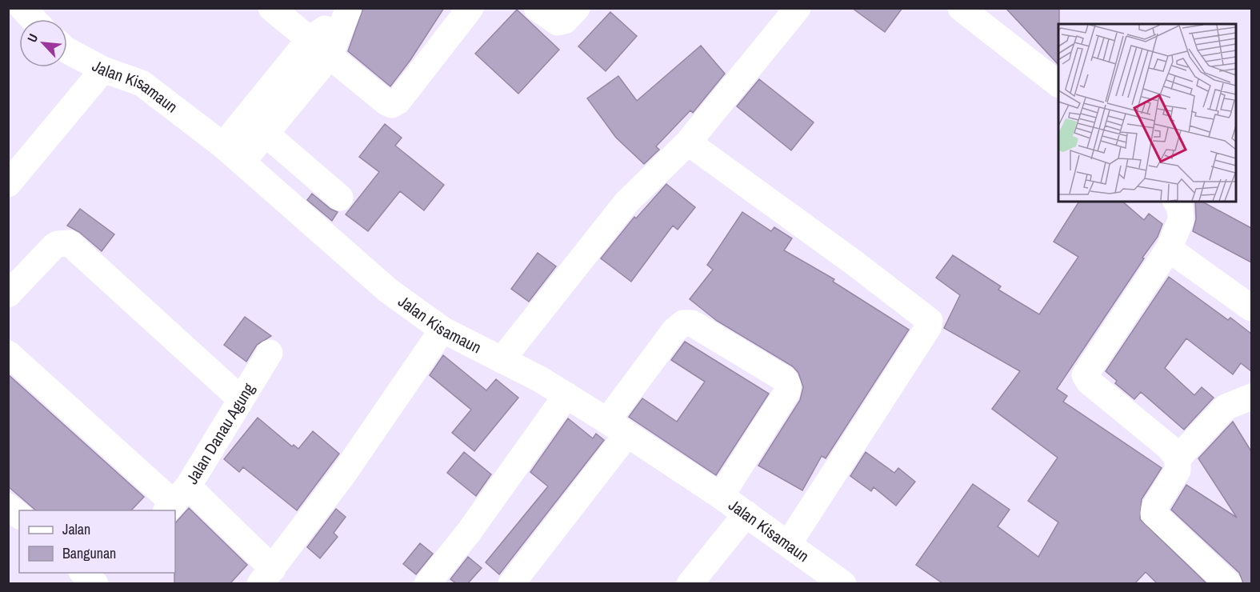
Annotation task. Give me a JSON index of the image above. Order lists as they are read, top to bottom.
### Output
{
  "streets": {
    "street": ["Jalan Kisamaun", "Jalan Danau Agung"]
  },
  "legend": ["Jalan", "Bangunan"],
  "north": "top left"
}
